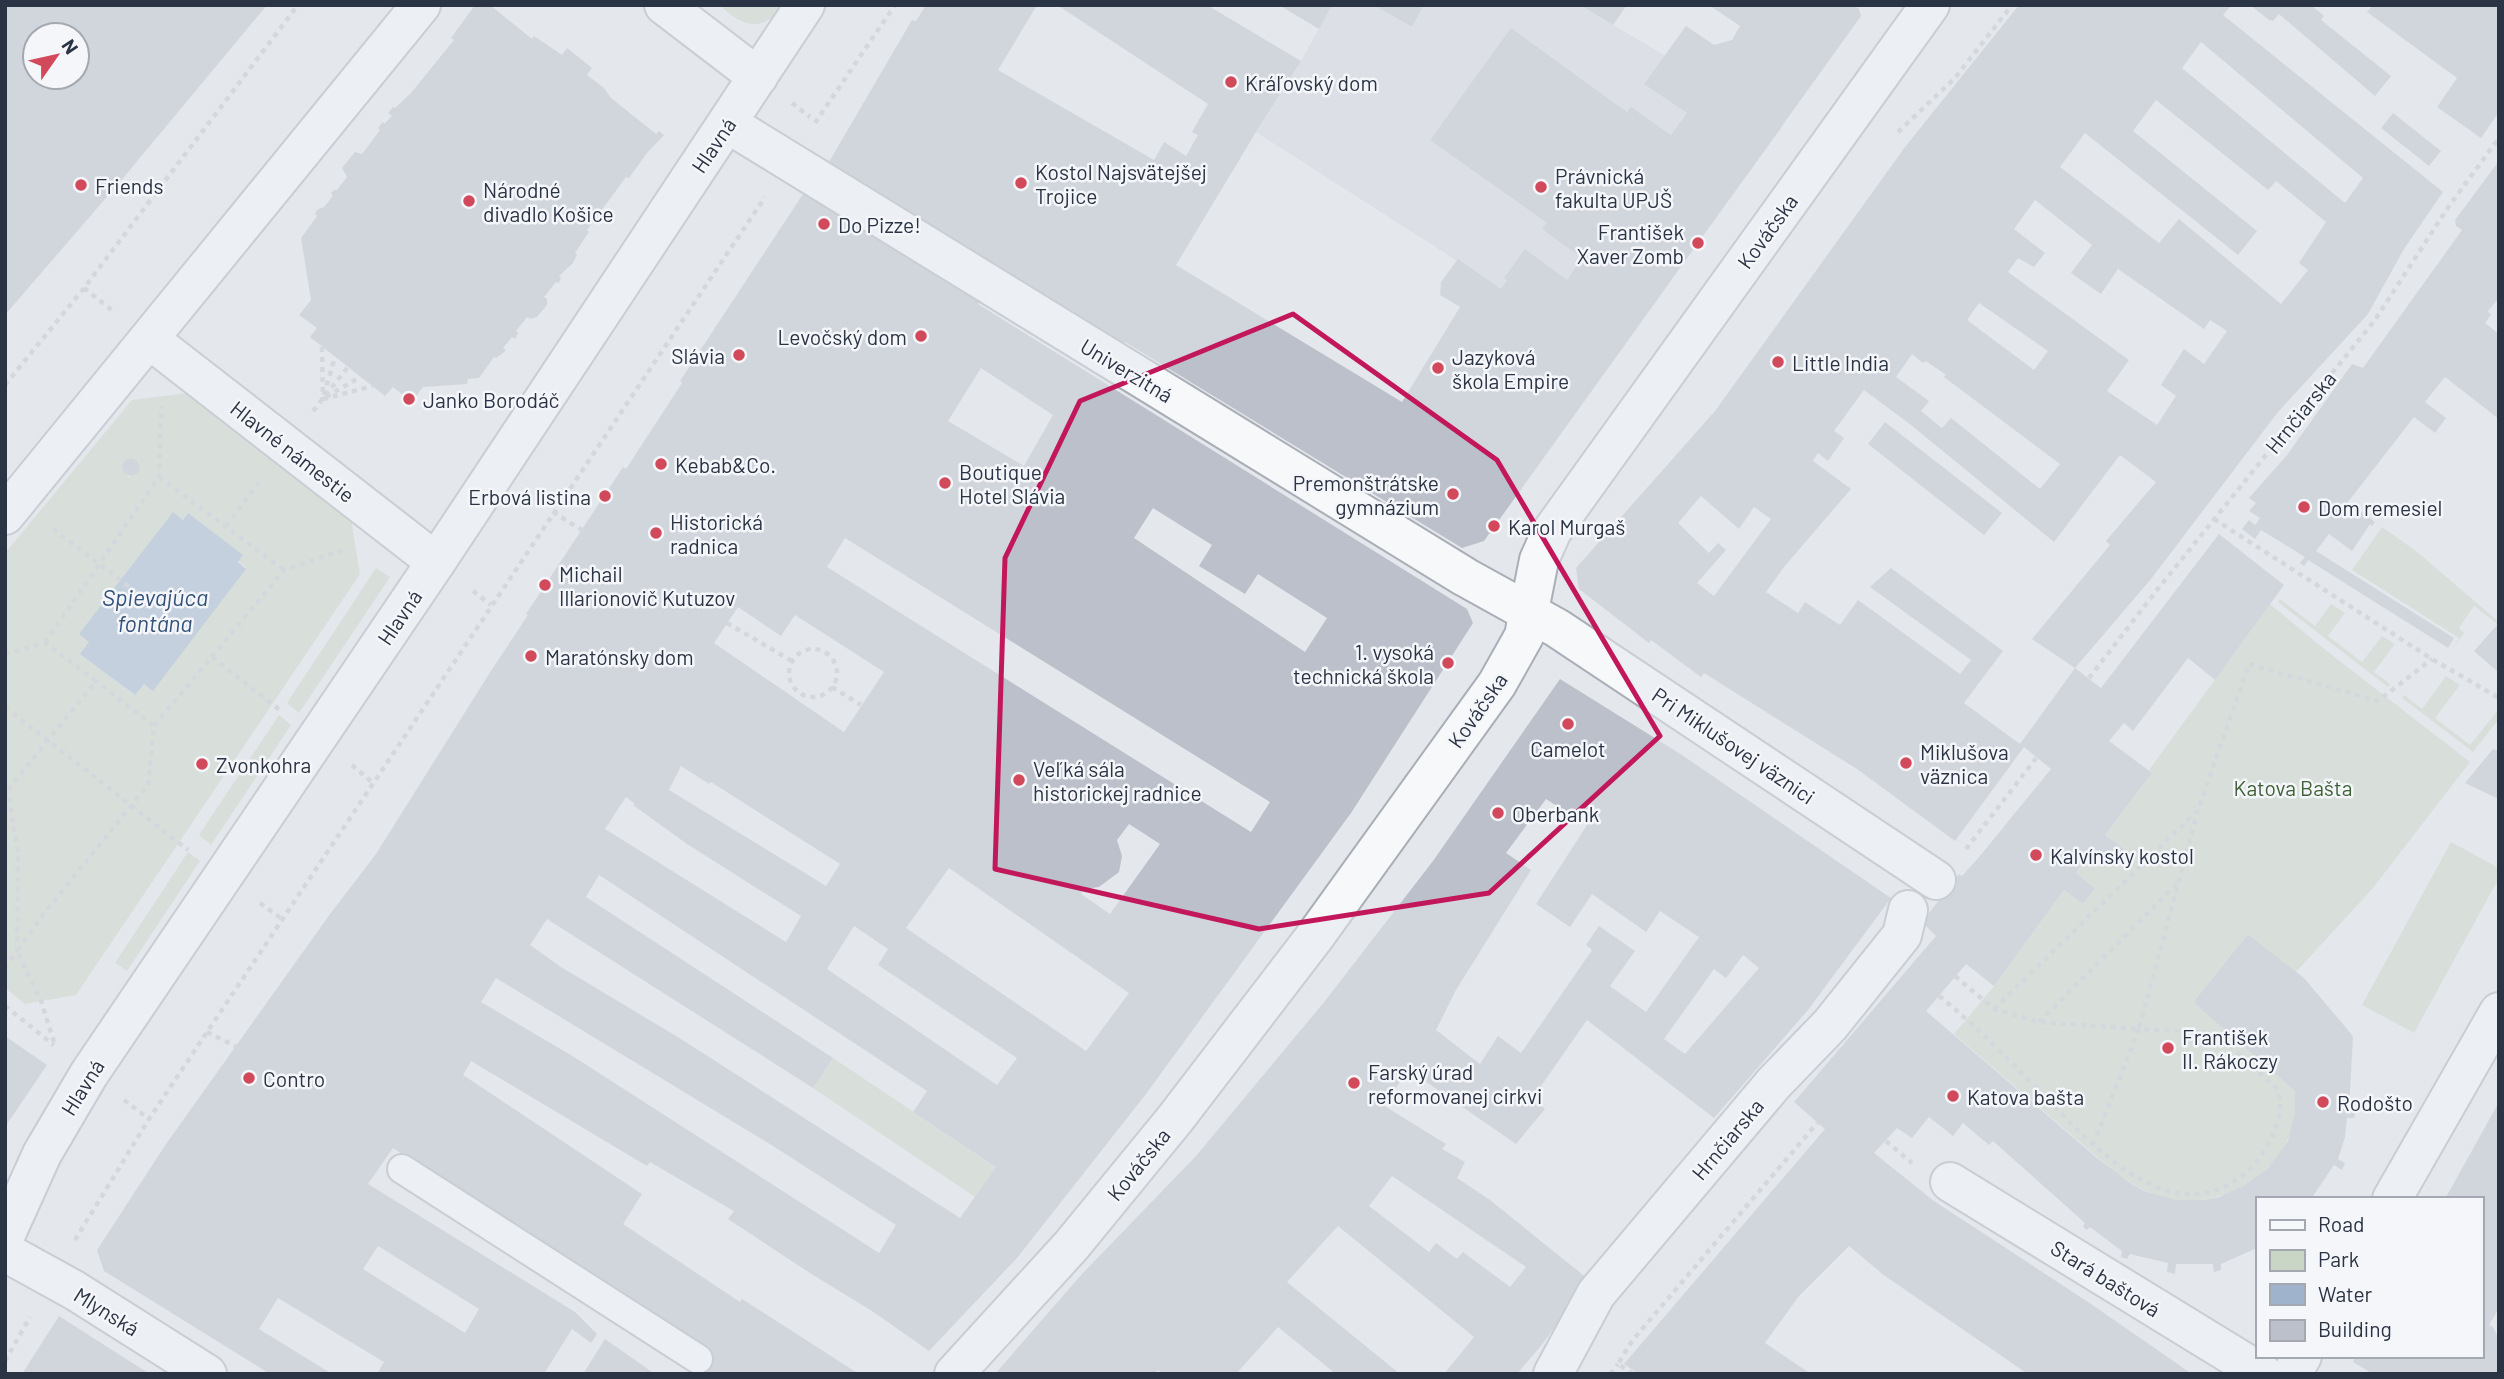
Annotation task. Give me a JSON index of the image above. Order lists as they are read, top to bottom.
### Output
{
  "streets": {
    "street": [
      "Hlavná",
      "Kováčska",
      "Univerzitná",
      "Hrnčiarska",
      "Hlavné námestie",
      "Pri Miklušovej väznici",
      "Stará baštová",
      "Mlynská"
    ]
  },
  "crossings": [
    ["Hlavná", "Univerzitná"],
    ["Hlavná", "Hlavné námestie"],
    ["Kováčska", "Univerzitná"],
    ["Kováčska", "Pri Miklušovej väznici"],
    ["Univerzitná", "Pri Miklušovej väznici"]
  ],
  "water": ["Spievajúca fontána"],
  "parks": ["Katova Bašta"],
  "places": [
    "Kráľovský dom",
    "Kostol Najsvätejšej Trojice",
    "Friends",
    "Právnická fakulta UPJŠ",
    "Národné divadlo Košice",
    "Do Pizze!",
    "František Xaver Zomb",
    "Levočský dom",
    "Slávia",
    "Little India",
    "Jazyková škola Empire",
    "Janko Borodáč",
    "Kebab&Co.",
    "Boutique Hotel Slávia",
    "Premonštrátske gymnázium",
    "Erbová listina",
    "Dom remesiel",
    "Karol Murgaš",
    "Historická radnica",
    "Michail Illarionovič Kutuzov",
    "Maratónsky dom",
    "1. vysoká technická škola",
    "Camelot",
    "Miklušova väznica",
    "Zvonkohra",
    "Veľká sála historickej radnice",
    "Oberbank",
    "Kalvínsky kostol",
    "František II. Rákoczy",
    "Contro",
    "Farský úrad reformovanej cirkvi",
    "Katova bašta",
    "Rodošto"
  ],
  "legend": [
    "Road",
    "Park",
    "Water",
    "Building"
  ],
  "north": "top right"
}
